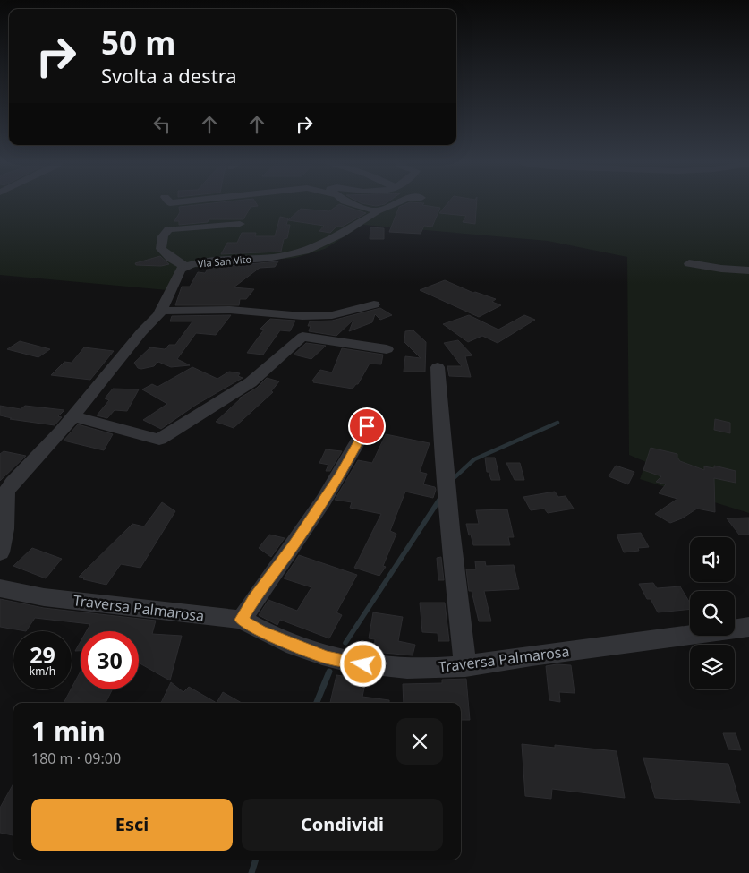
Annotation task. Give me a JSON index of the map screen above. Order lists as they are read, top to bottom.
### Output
{
  "streets": {
    "street": ["Via San Vito", "Traversa Palmarosa"]
  },
  "page": {
    "turn": ["50 m", "Svolta a destra"],
    "speed": "29 km/h",
    "limit": "30",
    "heading": ["1 min", "180 m · 09:00"],
    "buttons": ["Esci", "Condividi"]
  }
}
